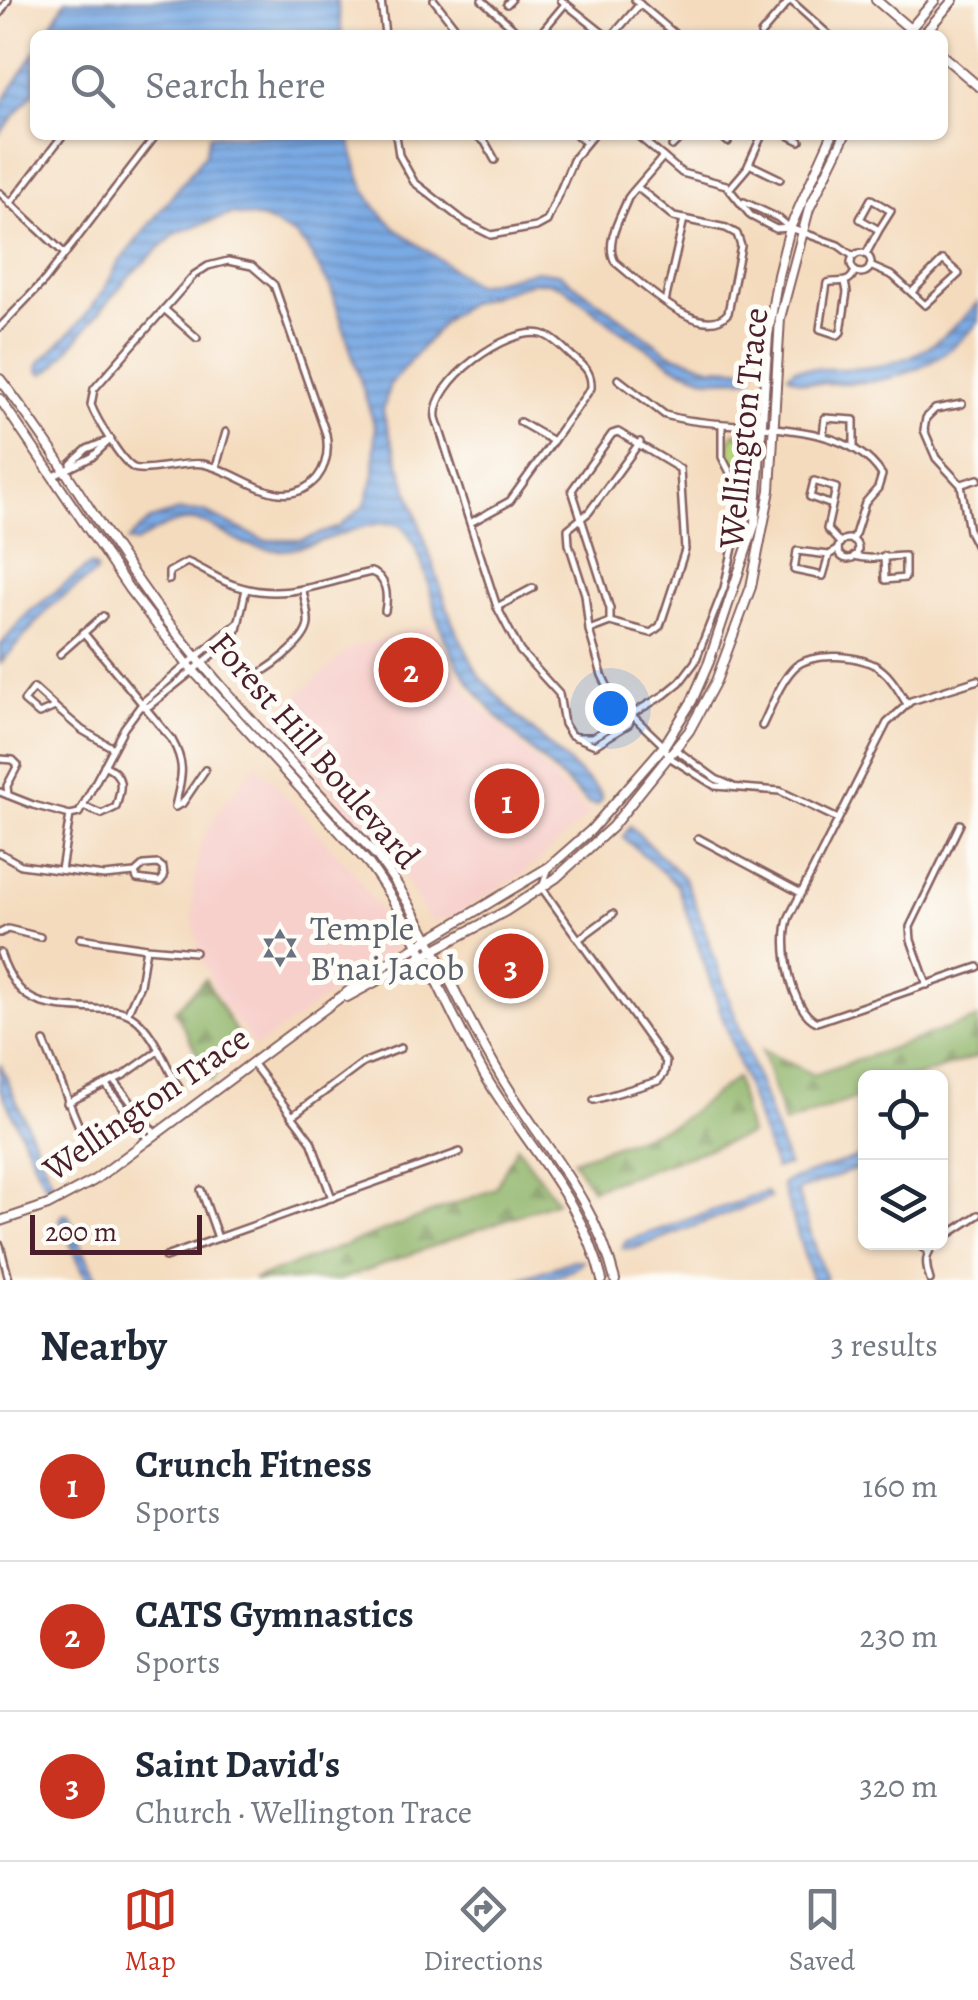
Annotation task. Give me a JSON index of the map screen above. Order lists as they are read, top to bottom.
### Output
{
  "streets": {
    "street": ["Wellington Trace", "Forest Hill Boulevard"]
  },
  "crossings": [
    ["Wellington Trace", "Forest Hill Boulevard"]
  ],
  "places": {
    "synagogue": ["Temple B'nai Jacob"]
  },
  "scale_bar": "200 m",
  "page": {
    "search": "Search here",
    "pins": ["2", "1", "3"],
    "scale": "200 m",
    "heading": ["Nearby", "3 results"],
    "list": [
      {
        "mark": "1",
        "name": "Crunch Fitness",
        "note": "Sports",
        "value": "160 m"
      },
      {
        "mark": "2",
        "name": "CATS Gymnastics",
        "note": "Sports",
        "value": "230 m"
      },
      {
        "mark": "3",
        "name": "Saint David's",
        "note": "Church · Wellington Trace",
        "value": "320 m"
      }
    ],
    "nav": ["Map", "Directions", "Saved"]
  }
}
